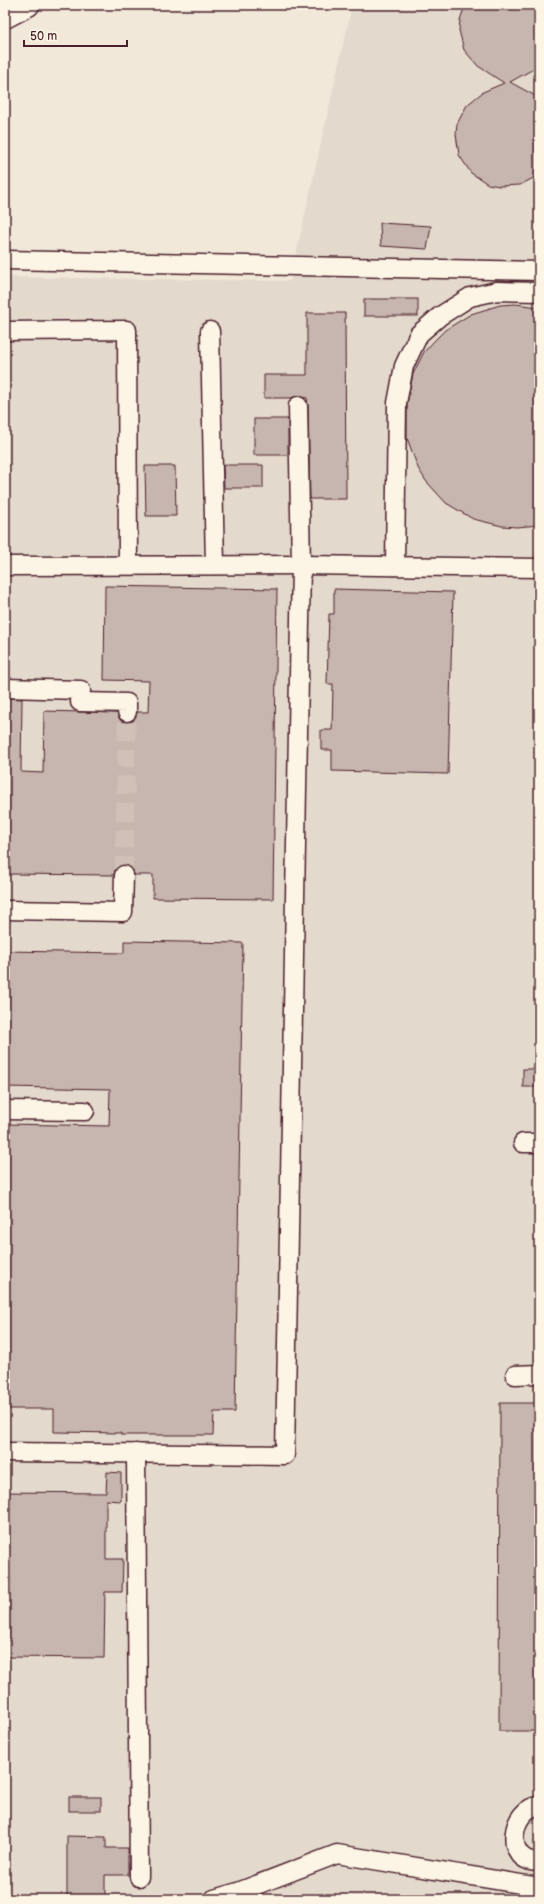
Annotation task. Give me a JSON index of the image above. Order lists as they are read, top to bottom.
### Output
{
  "scale_bar": "50 m"
}
